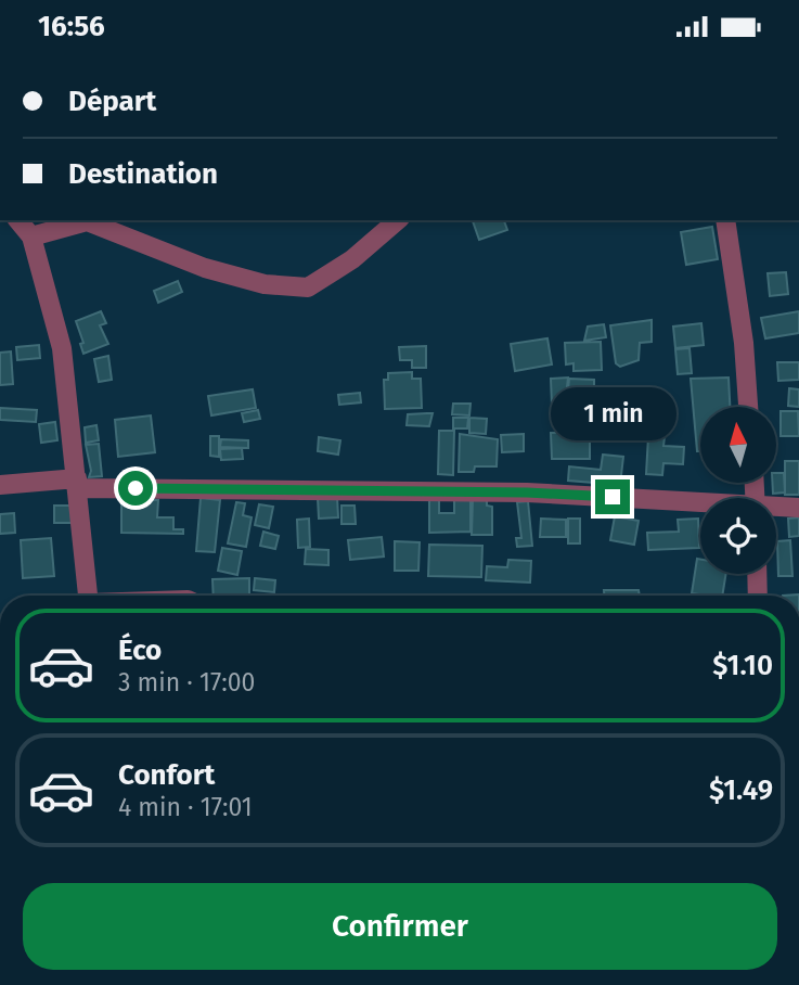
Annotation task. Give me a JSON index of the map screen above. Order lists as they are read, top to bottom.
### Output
{
  "north": "top",
  "page": {
    "status": "16:56",
    "banner": ["Départ", "Destination"],
    "bubble": "1 min",
    "list": [
      {
        "name": "Éco",
        "note": "3 min · 17:00",
        "value": "$1.10"
      },
      {
        "name": "Confort",
        "note": "4 min · 17:01",
        "value": "$1.49"
      }
    ],
    "buttons": "Confirmer"
  }
}
